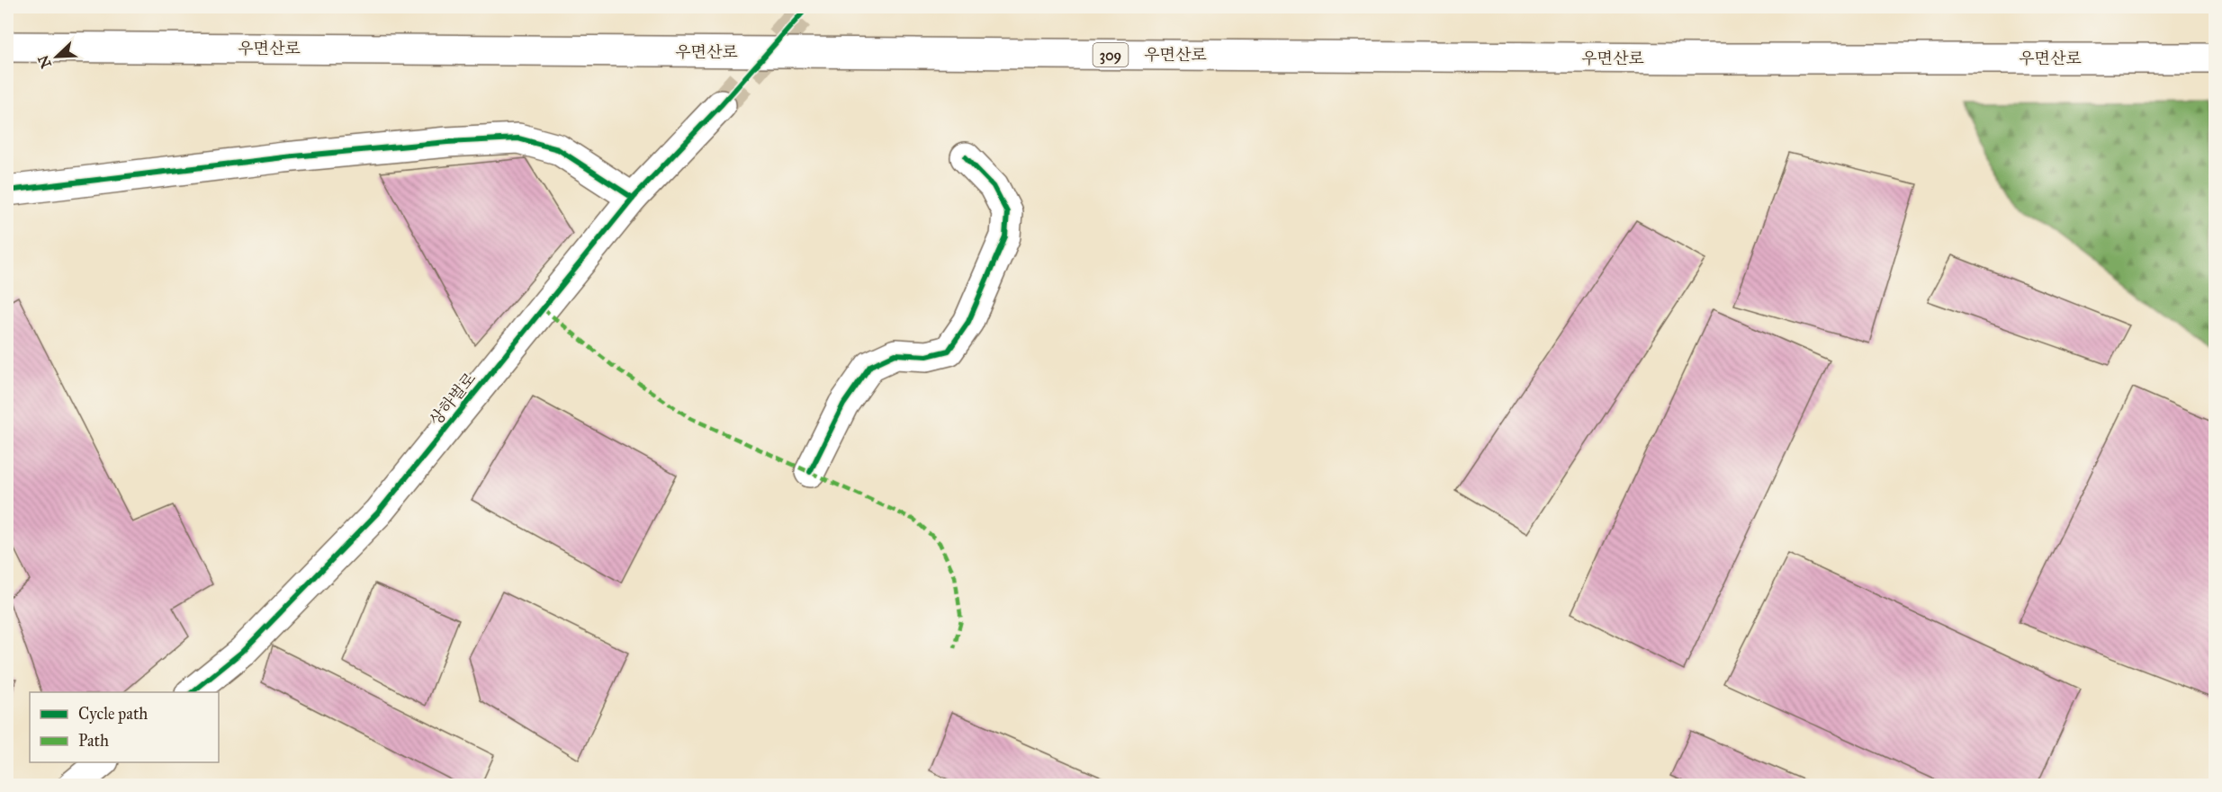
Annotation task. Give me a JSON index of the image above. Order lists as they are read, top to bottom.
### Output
{
  "streets": {
    "main road": ["우면산로", "309", "상하벌로"]
  },
  "legend": ["Cycle path", "Path"],
  "north": "bottom left"
}
